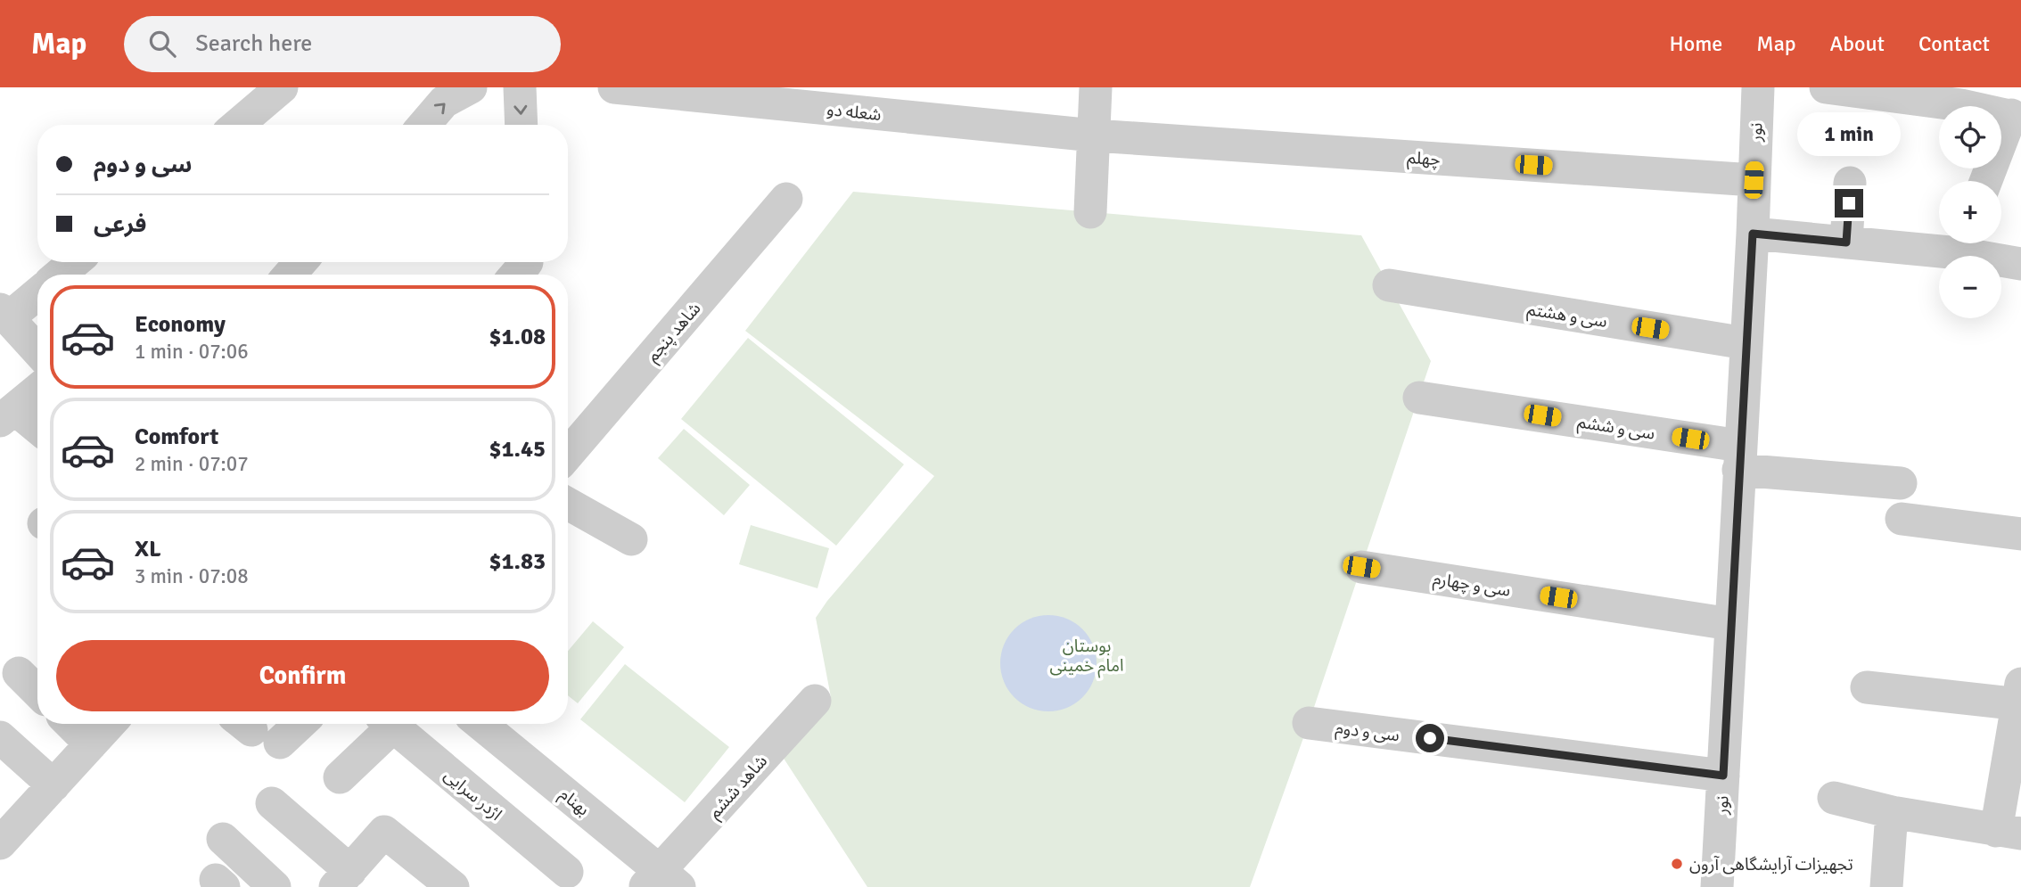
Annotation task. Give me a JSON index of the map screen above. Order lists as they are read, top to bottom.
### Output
{
  "streets": {
    "street": [
      "شعله دو",
      "نور",
      "چهلم",
      "سی و هشتم",
      "شاهد پنجم",
      "سی و ششم",
      "سی و چهارم",
      "سی و دوم",
      "شاهد ششم",
      "اژدر سرایی",
      "بهنام"
    ]
  },
  "crossings": [
    ["شعله دو", "چهلم"],
    ["نور", "چهلم"],
    ["نور", "سی و هشتم"],
    ["نور", "سی و ششم"],
    ["نور", "سی و چهارم"],
    ["نور", "سی و دوم"],
    ["شاهد ششم", "بهنام"]
  ],
  "parks": ["بوستان امام خمینی"],
  "places": ["تجهیزات آرایشگاهی آرون"],
  "page": {
    "header": "Map",
    "search": "Search here",
    "nav": [
      "Home",
      "Map",
      "About",
      "Contact"
    ],
    "map_buttons": ["+", "−"],
    "bubble": "1 min",
    "banner": ["سی و دوم", "فرعی"],
    "list": [
      {
        "name": "Economy",
        "note": "1 min · 07:06",
        "value": "$1.08"
      },
      {
        "name": "Comfort",
        "note": "2 min · 07:07",
        "value": "$1.45"
      },
      {
        "name": "XL",
        "note": "3 min · 07:08",
        "value": "$1.83"
      }
    ],
    "buttons": "Confirm"
  }
}
